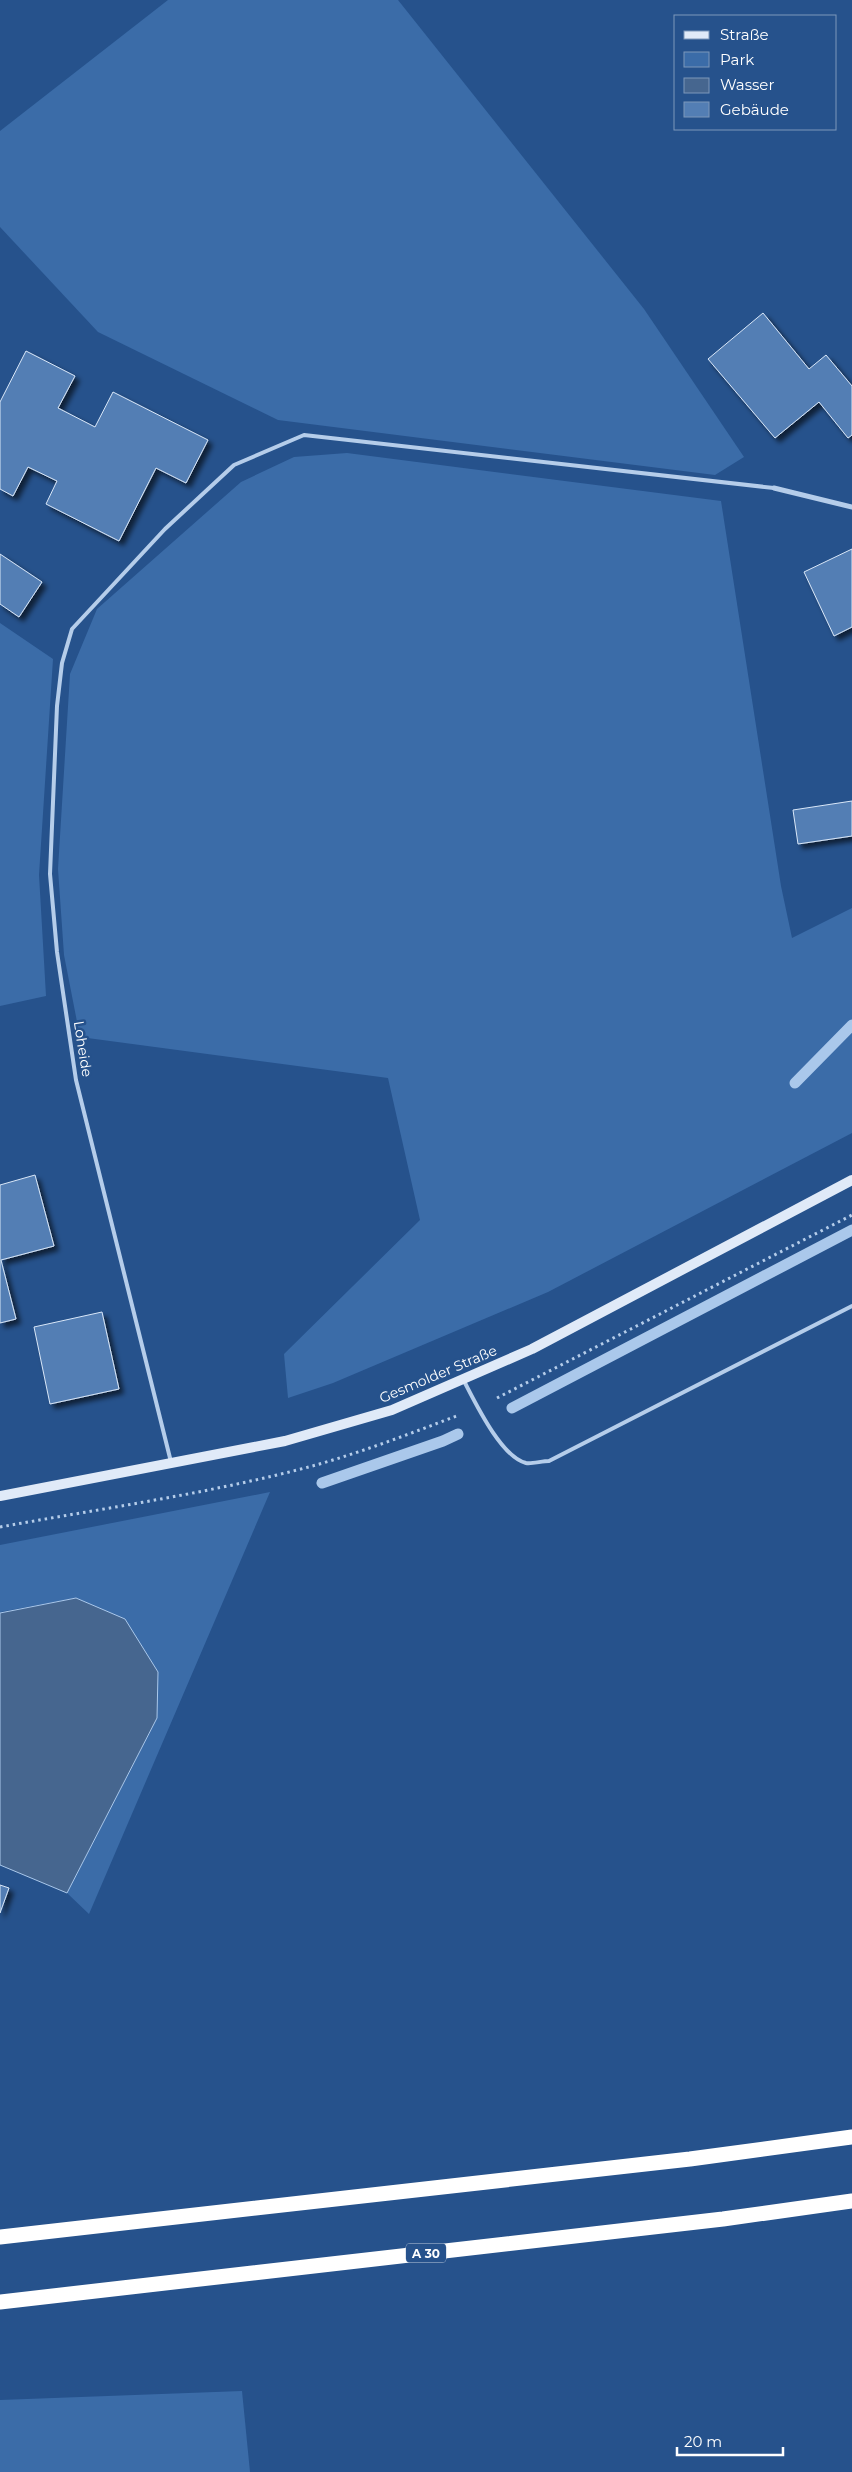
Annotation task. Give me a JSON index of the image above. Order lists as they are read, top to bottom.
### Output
{
  "streets": {
    "highway": ["A 30"],
    "street": ["Gesmolder Straße"],
    "lane": ["Loheide"]
  },
  "crossings": [
    ["Loheide", "Gesmolder Straße"]
  ],
  "legend": [
    "Straße",
    "Park",
    "Wasser",
    "Gebäude"
  ],
  "scale_bar": "20 m"
}
